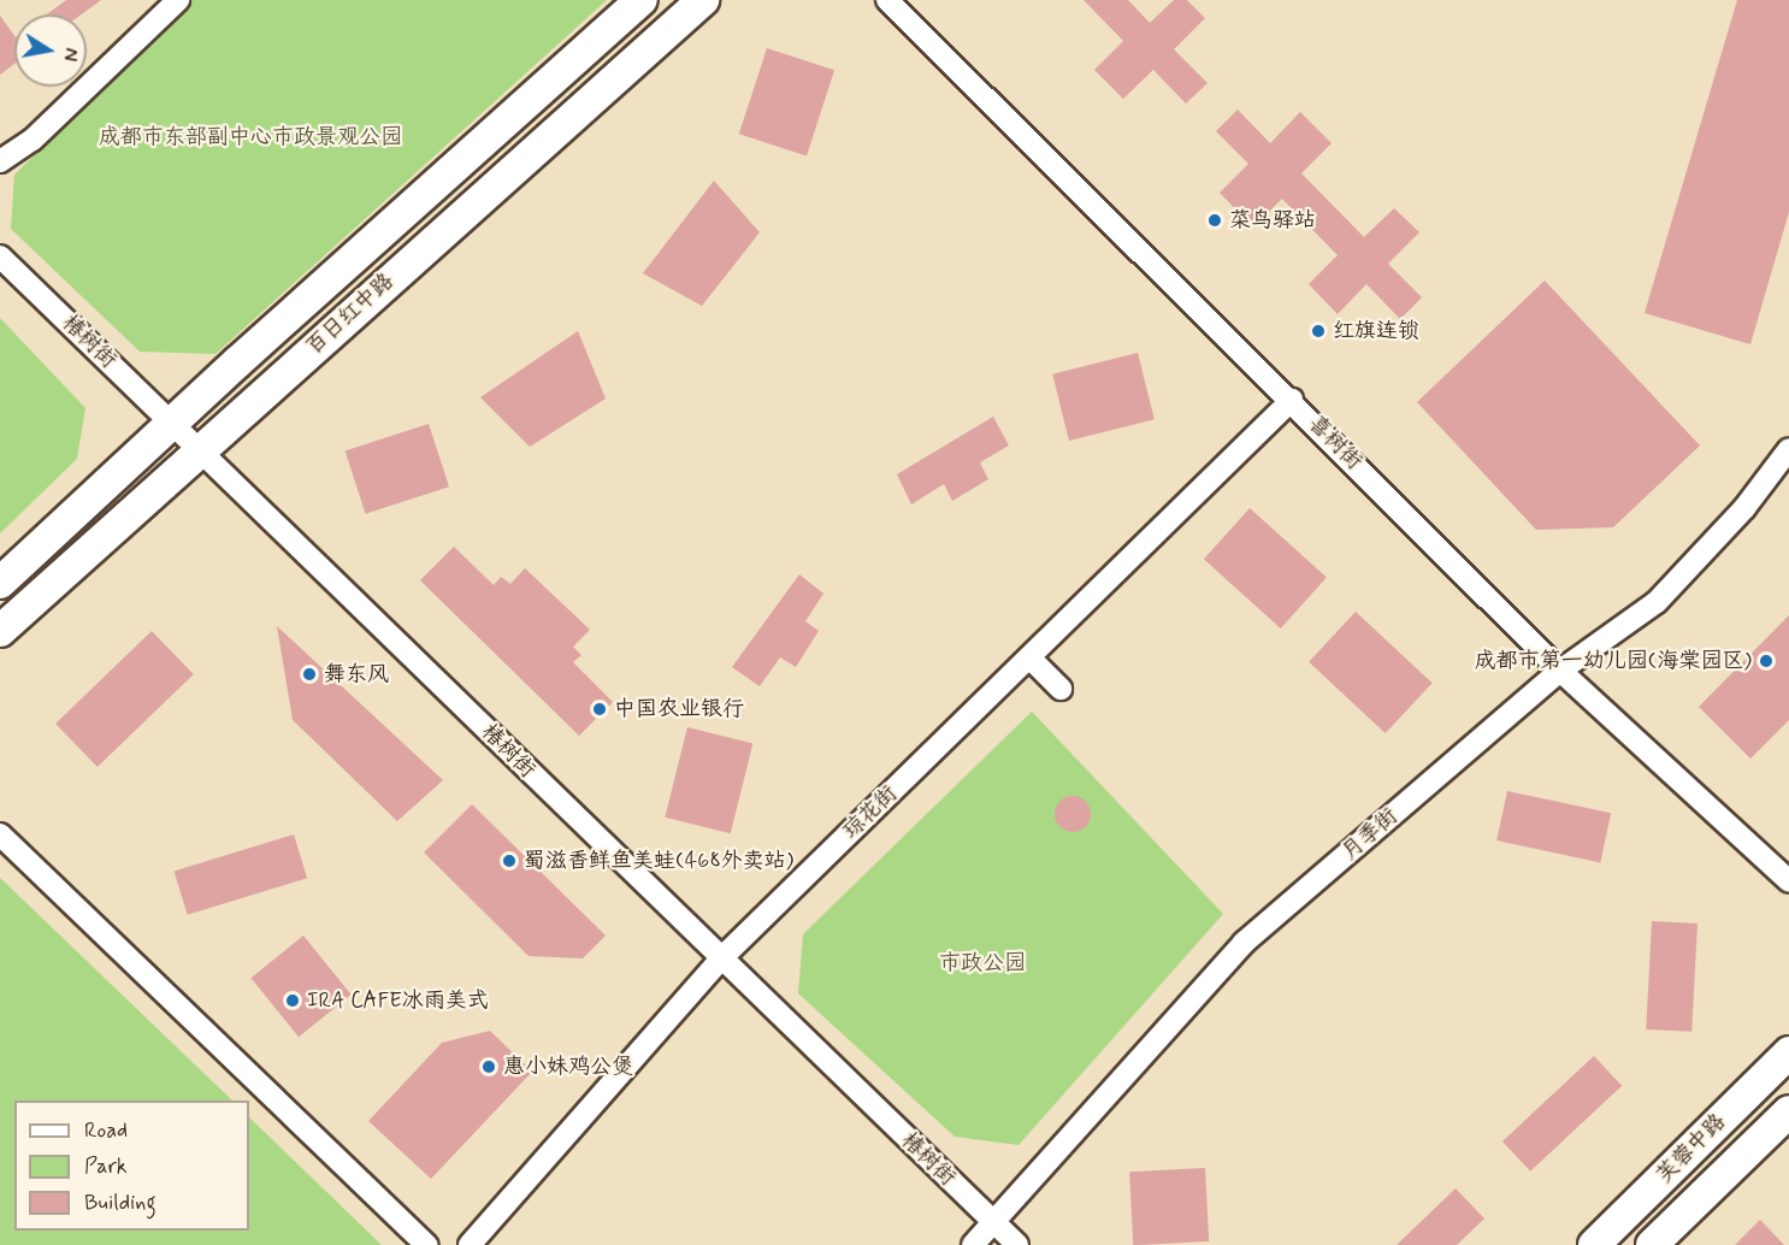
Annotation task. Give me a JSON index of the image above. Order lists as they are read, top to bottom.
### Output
{
  "streets": {
    "street": [
      "百日红中路",
      "椿树街",
      "喜树街",
      "琼花街",
      "月季街",
      "芙蓉中路"
    ]
  },
  "crossings": [
    ["百日红中路", "椿树街"],
    ["椿树街", "琼花街"],
    ["椿树街", "月季街"],
    ["喜树街", "琼花街"],
    ["喜树街", "月季街"]
  ],
  "parks": ["成都市东部副中心市政景观公园", "市政公园"],
  "places": [
    "菜鸟驿站",
    "红旗连锁",
    "成都市第一幼儿园(海棠园区)",
    "舞东风",
    "中国农业银行",
    "蜀滋香鲜鱼美蛙(468外卖站)",
    "IRA CAFE冰雨美式",
    "惠小妹鸡公煲"
  ],
  "legend": ["Road", "Park", "Building"],
  "north": "right"
}
